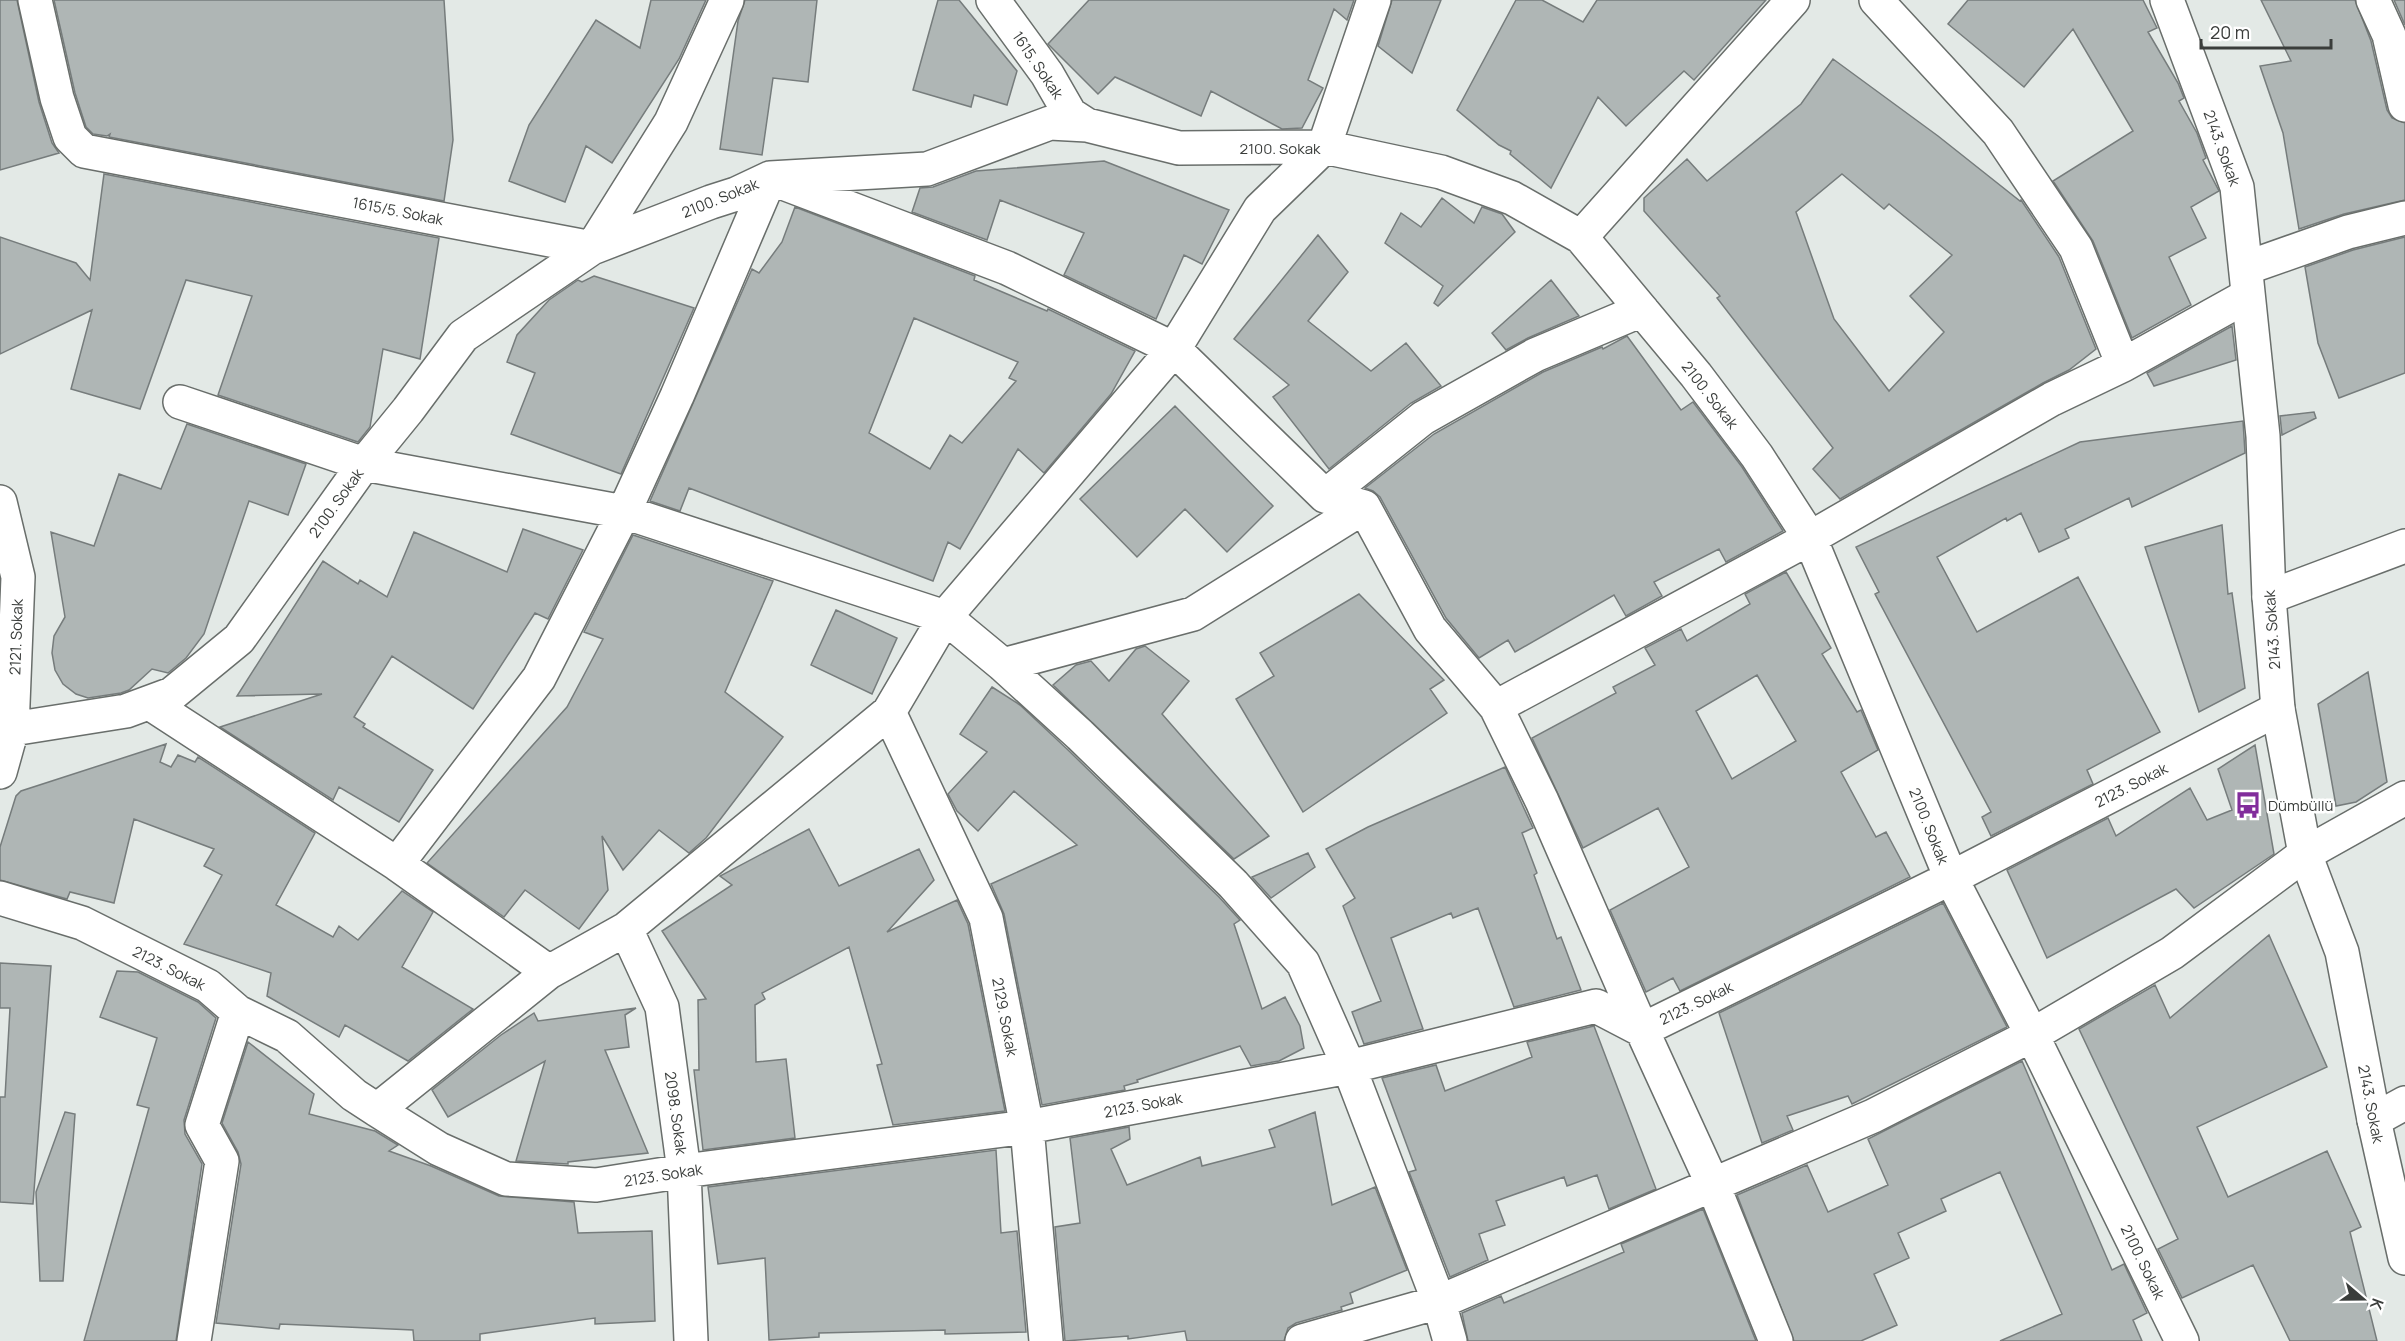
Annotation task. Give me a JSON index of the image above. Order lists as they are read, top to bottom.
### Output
{
  "streets": {
    "street": [
      "1615. Sokak",
      "2100. Sokak",
      "2143. Sokak",
      "1615/5. Sokak",
      "2121. Sokak",
      "2123. Sokak",
      "2129. Sokak",
      "2098. Sokak"
    ]
  },
  "crossings": [
    ["1615. Sokak", "2100. Sokak"],
    ["2100. Sokak", "1615/5. Sokak"],
    ["2100. Sokak", "2121. Sokak"],
    ["2100. Sokak", "2123. Sokak"],
    ["2143. Sokak", "2123. Sokak"],
    ["2123. Sokak", "2129. Sokak"],
    ["2123. Sokak", "2098. Sokak"]
  ],
  "places": {
    "bus stop": ["Dümbüllü"]
  },
  "scale_bar": "20 m",
  "north": "right"
}
